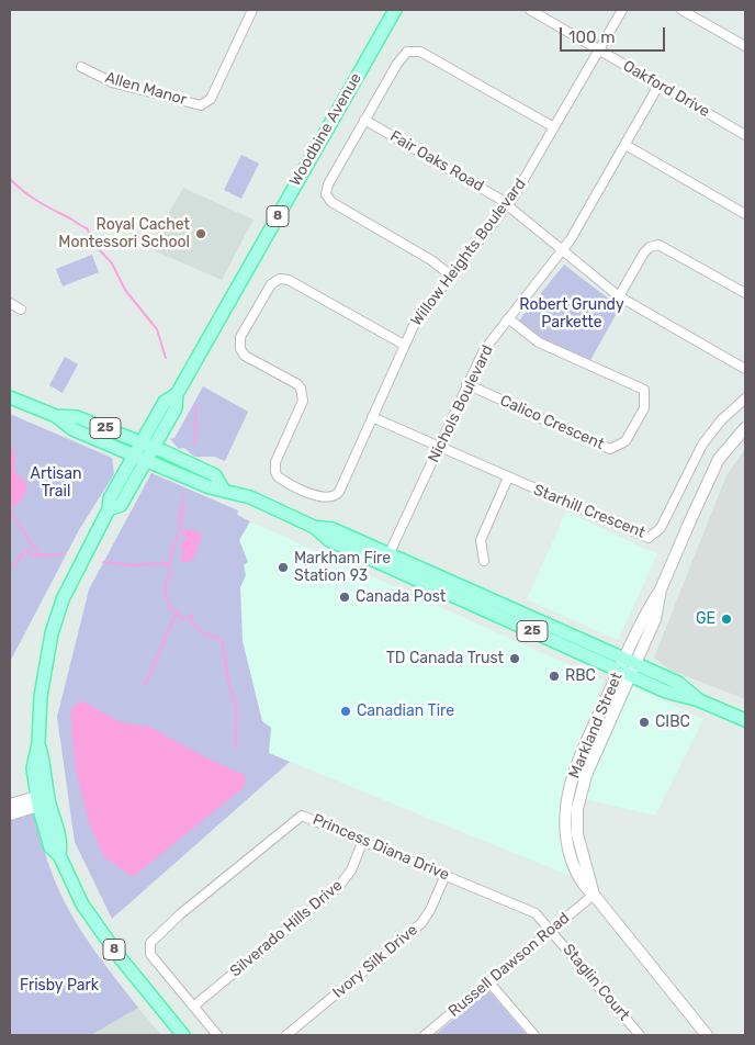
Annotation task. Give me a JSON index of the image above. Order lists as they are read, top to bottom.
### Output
{
  "streets": {
    "main road": ["Woodbine Avenue", "8", "25"],
    "street": [
      "Allen Manor",
      "Oakford Drive",
      "Fair Oaks Road",
      "Willow Heights Boulevard",
      "Nichols Boulevard",
      "Calico Crescent",
      "Starhill Crescent",
      "Markland Street",
      "Princess Diana Drive",
      "Silverado Hills Drive",
      "Ivory Silk Drive",
      "Russell Dawson Road",
      "Staglin Court"
    ]
  },
  "crossings": [
    ["Oakford Drive", "Willow Heights Boulevard"],
    ["Oakford Drive", "Nichols Boulevard"],
    ["Woodbine Avenue", "25"],
    ["Fair Oaks Road", "Willow Heights Boulevard"],
    ["Willow Heights Boulevard", "Starhill Crescent"],
    ["Nichols Boulevard", "Calico Crescent"],
    ["Nichols Boulevard", "25"],
    ["Nichols Boulevard", "Starhill Crescent"],
    ["25", "Markland Street"],
    ["Markland Street", "Russell Dawson Road"],
    ["Princess Diana Drive", "Silverado Hills Drive"],
    ["Princess Diana Drive", "Ivory Silk Drive"],
    ["Princess Diana Drive", "Russell Dawson Road"],
    ["Princess Diana Drive", "Staglin Court"],
    ["Russell Dawson Road", "Staglin Court"]
  ],
  "parks": ["Robert Grundy Parkette", "Artisan Trail", "Frisby Park"],
  "places": [
    "Royal Cachet Montessori School",
    "Markham Fire Station 93",
    "Canada Post",
    "GE",
    "TD Canada Trust",
    "RBC",
    "Canadian Tire",
    "CIBC"
  ],
  "scale_bar": "100 m"
}
